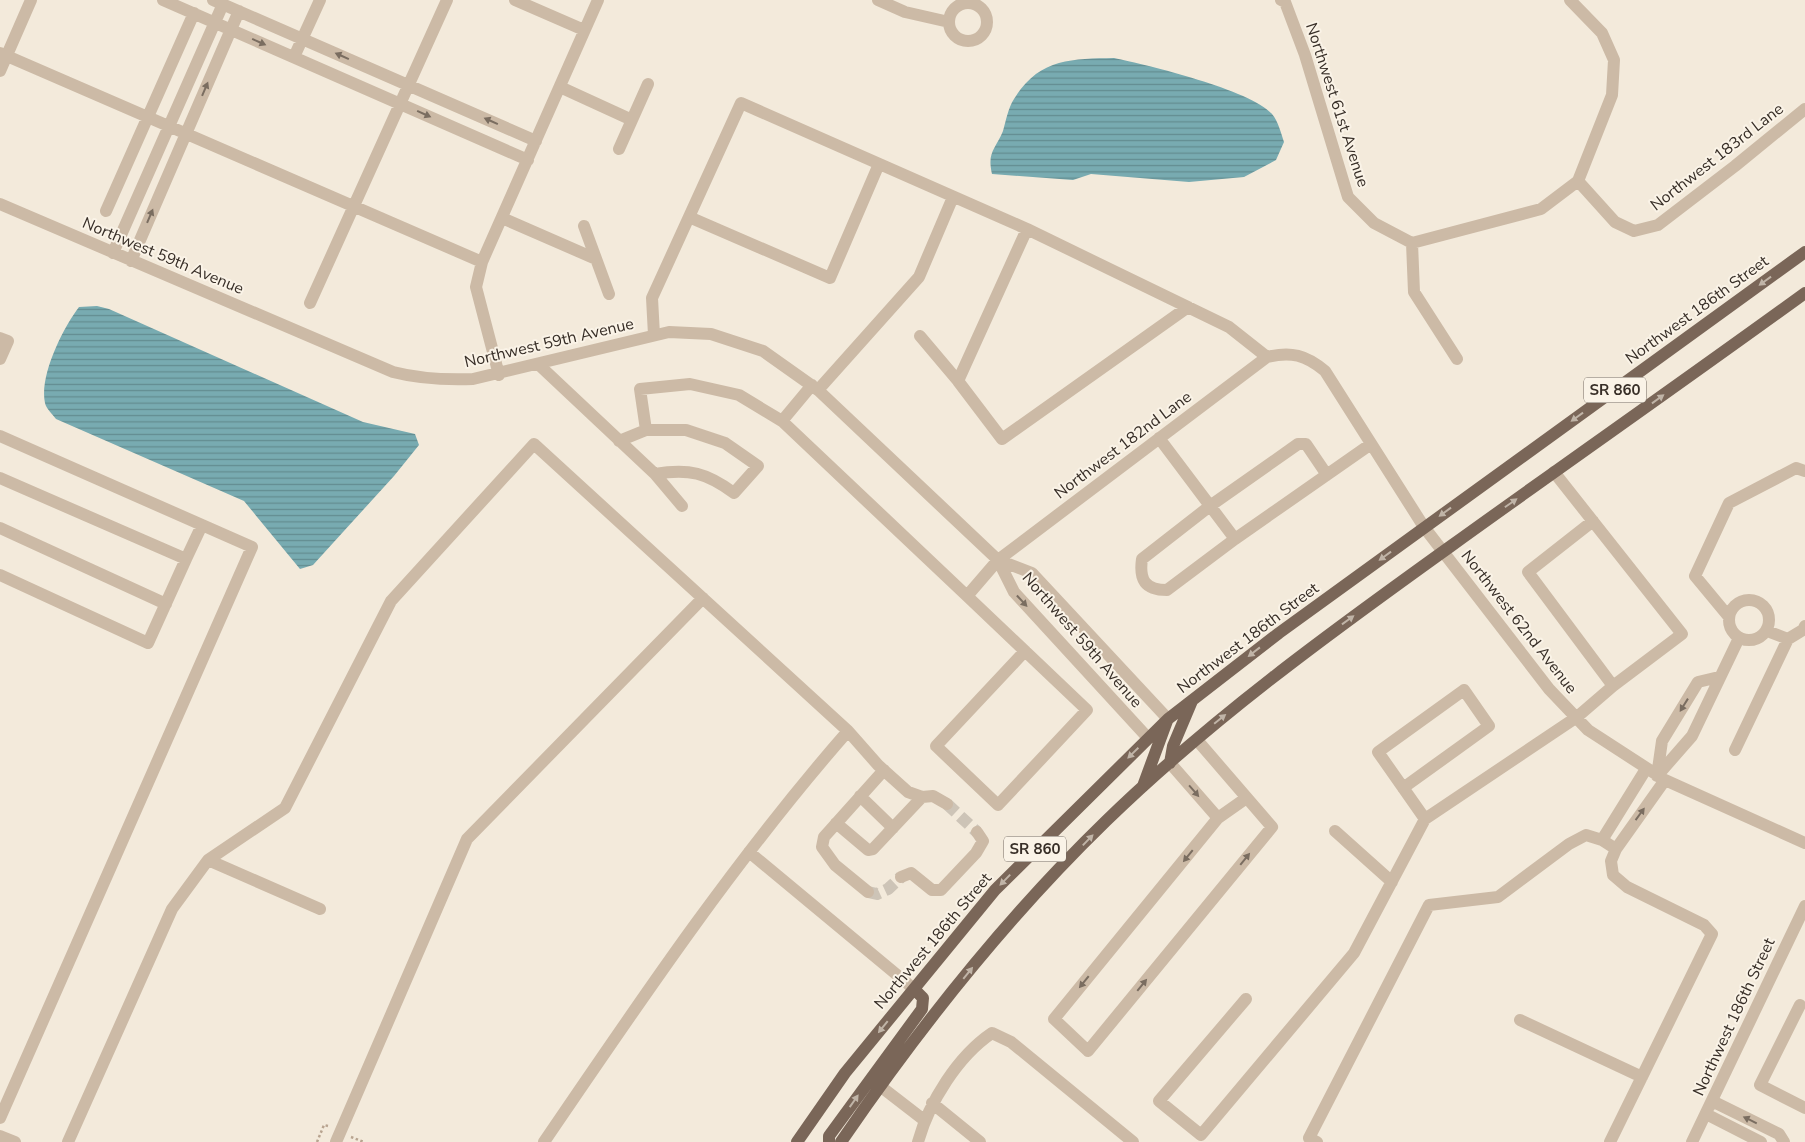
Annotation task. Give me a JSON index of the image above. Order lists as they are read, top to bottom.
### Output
{
  "streets": {
    "main road": ["Northwest 186th Street", "SR 860"],
    "street": [
      "Northwest 61st Avenue",
      "Northwest 183rd Lane",
      "Northwest 59th Avenue",
      "Northwest 182nd Lane",
      "Northwest 62nd Avenue"
    ]
  },
  "crossings": [
    ["Northwest 59th Avenue", "Northwest 186th Street"],
    ["Northwest 59th Avenue", "Northwest 182nd Lane"],
    ["Northwest 186th Street", "Northwest 62nd Avenue"],
    ["SR 860", "Northwest 62nd Avenue"],
    ["Northwest 182nd Lane", "Northwest 62nd Avenue"]
  ]
}
